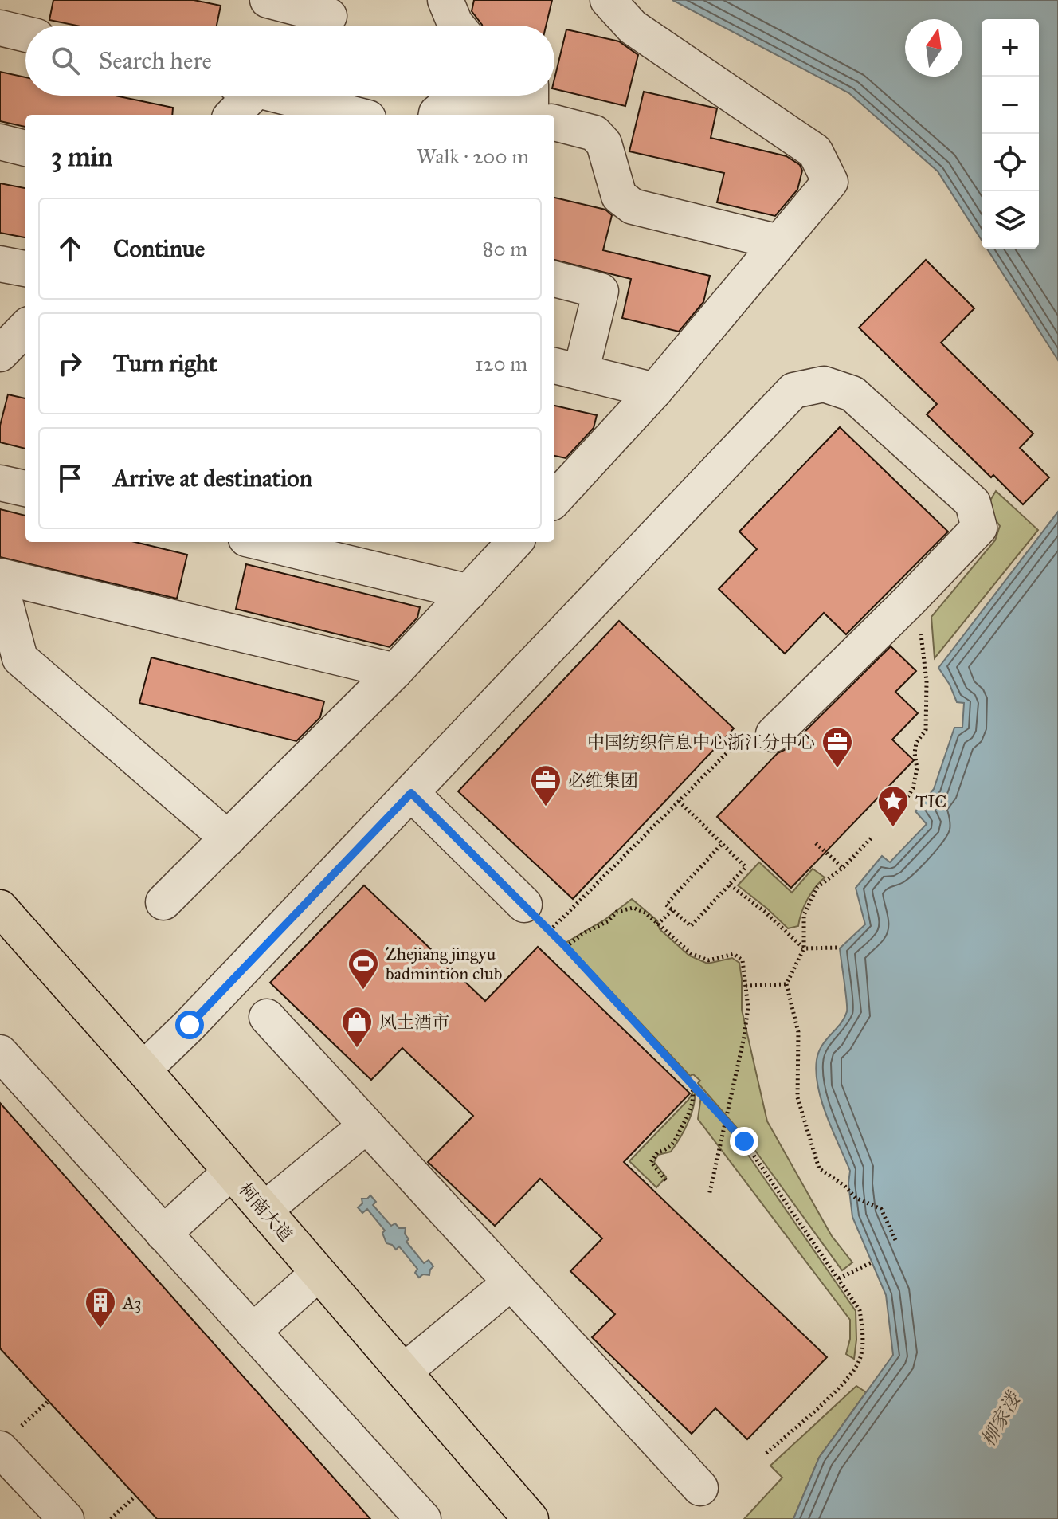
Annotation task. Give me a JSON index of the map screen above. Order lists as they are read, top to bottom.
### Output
{
  "streets": {
    "main road": ["柯南大道"]
  },
  "water": ["柳家溇"],
  "places": {
    "office": ["中国纺织信息中心浙江分中心", "必维集团"],
    "place": ["TIC"],
    "sports": ["Zhejiang jingyu badmintion club"],
    "shop": ["风土酒市"],
    "building": ["A3"]
  },
  "north": "top",
  "page": {
    "map_buttons": ["+", "−"],
    "search": "Search here",
    "heading": ["3 min", "Walk · 200 m"],
    "list": [
      ["Continue", "80 m"],
      ["Turn right", "120 m"],
      "Arrive at destination"
    ]
  }
}
